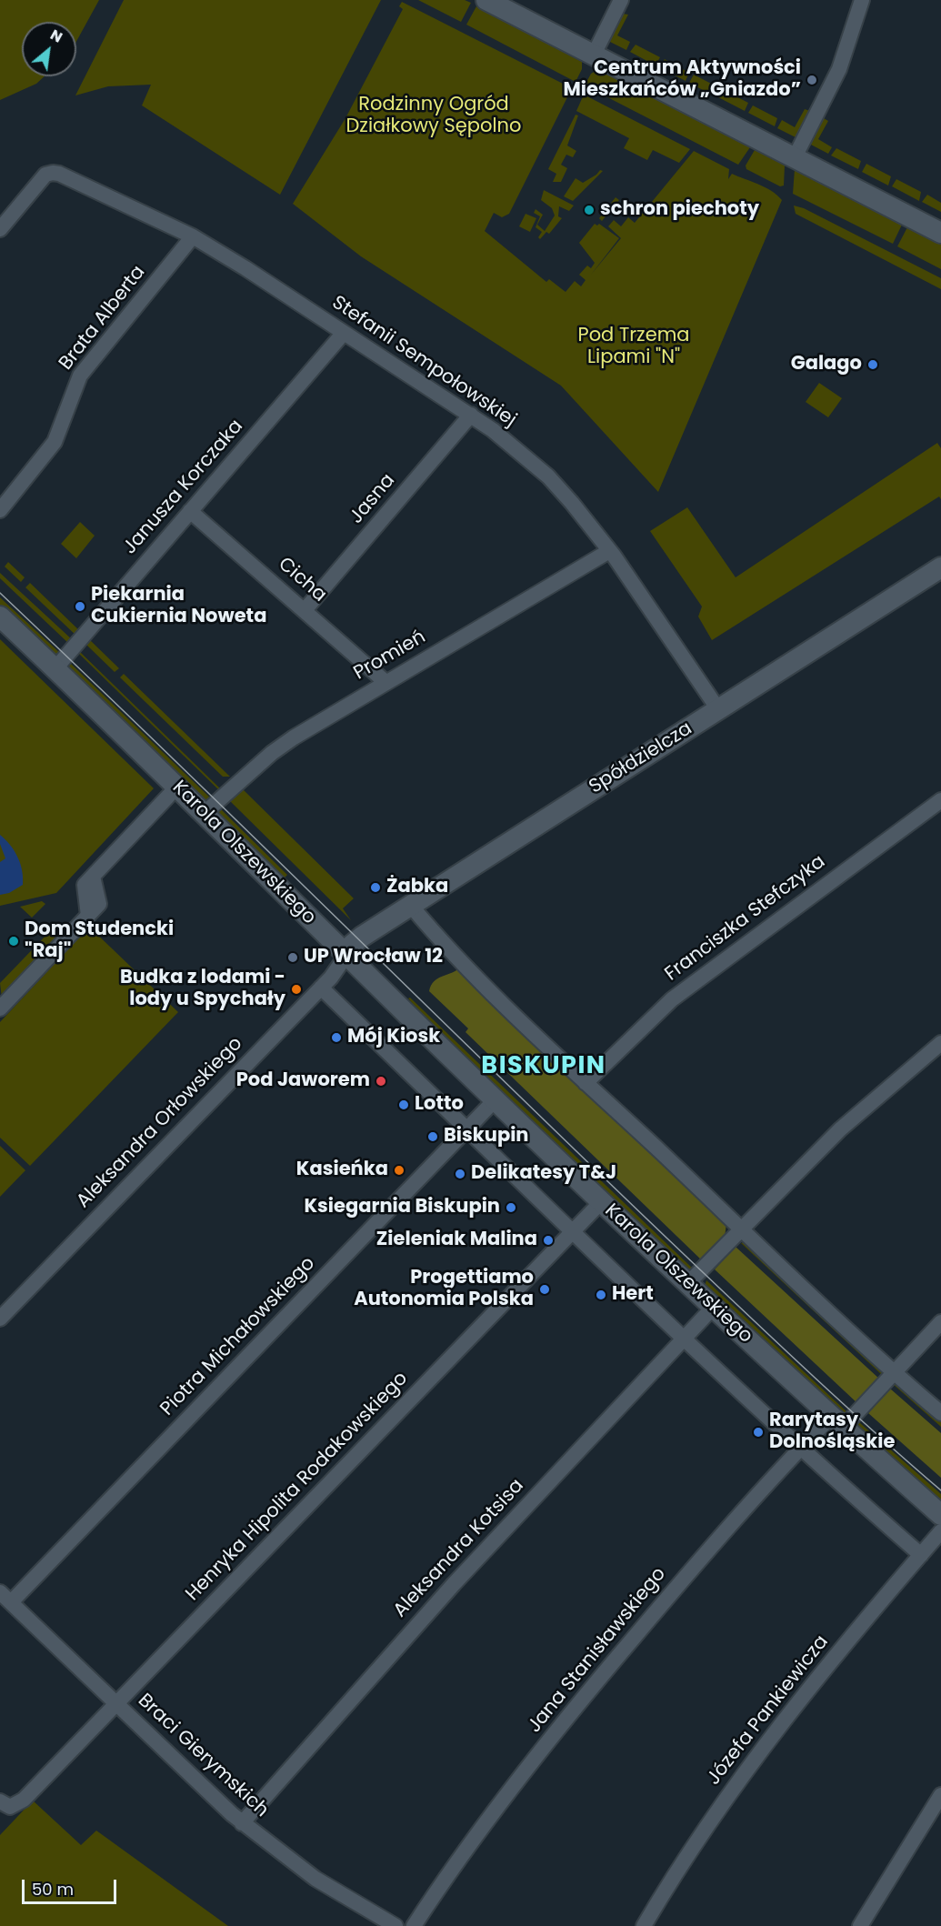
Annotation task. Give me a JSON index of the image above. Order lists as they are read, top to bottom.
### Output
{
  "streets": {
    "street": [
      "Brata Alberta",
      "Stefanii Sempołowskiej",
      "Janusza Korczaka",
      "Jasna",
      "Cicha",
      "Promień",
      "Spółdzielcza",
      "Karola Olszewskiego",
      "Franciszka Stefczyka",
      "Aleksandra Orłowskiego",
      "Piotra Michałowskiego",
      "Henryka Hipolita Rodakowskiego",
      "Aleksandra Kotsisa",
      "Jana Stanisławskiego",
      "Józefa Pankiewicza",
      "Braci Gierymskich"
    ]
  },
  "crossings": [
    ["Brata Alberta", "Stefanii Sempołowskiej"],
    ["Stefanii Sempołowskiej", "Janusza Korczaka"],
    ["Stefanii Sempołowskiej", "Jasna"],
    ["Stefanii Sempołowskiej", "Promień"],
    ["Stefanii Sempołowskiej", "Spółdzielcza"],
    ["Janusza Korczaka", "Cicha"],
    ["Janusza Korczaka", "Karola Olszewskiego"],
    ["Jasna", "Cicha"],
    ["Cicha", "Promień"],
    ["Promień", "Karola Olszewskiego"],
    ["Spółdzielcza", "Karola Olszewskiego"],
    ["Spółdzielcza", "Aleksandra Orłowskiego"],
    ["Karola Olszewskiego", "Aleksandra Orłowskiego"],
    ["Karola Olszewskiego", "Piotra Michałowskiego"],
    ["Karola Olszewskiego", "Henryka Hipolita Rodakowskiego"],
    ["Karola Olszewskiego", "Aleksandra Kotsisa"],
    ["Karola Olszewskiego", "Jana Stanisławskiego"],
    ["Piotra Michałowskiego", "Braci Gierymskich"],
    ["Henryka Hipolita Rodakowskiego", "Braci Gierymskich"],
    ["Aleksandra Kotsisa", "Braci Gierymskich"]
  ],
  "districts": ["BISKUPIN"],
  "parks": ["Rodzinny Ogród Działkowy Sępolno", "Pod Trzema Lipami \"N\""],
  "places": [
    "Centrum Aktywności Mieszkańców „Gniazdo”",
    "schron piechoty",
    "Galago",
    "Piekarnia Cukiernia Noweta",
    "Żabka",
    "Dom Studencki \"Raj\"",
    "UP Wrocław 12",
    "Budka z lodami - lody u Spychały",
    "Mój Kiosk",
    "Pod Jaworem",
    "Lotto",
    "Biskupin",
    "Kasieńka",
    "Delikatesy T&J",
    "Ksiegarnia Biskupin",
    "Zieleniak Malina",
    "Progettiamo Autonomia Polska",
    "Hert",
    "Rarytasy Dolnośląskie"
  ],
  "scale_bar": "50 m",
  "north": "top right"
}
